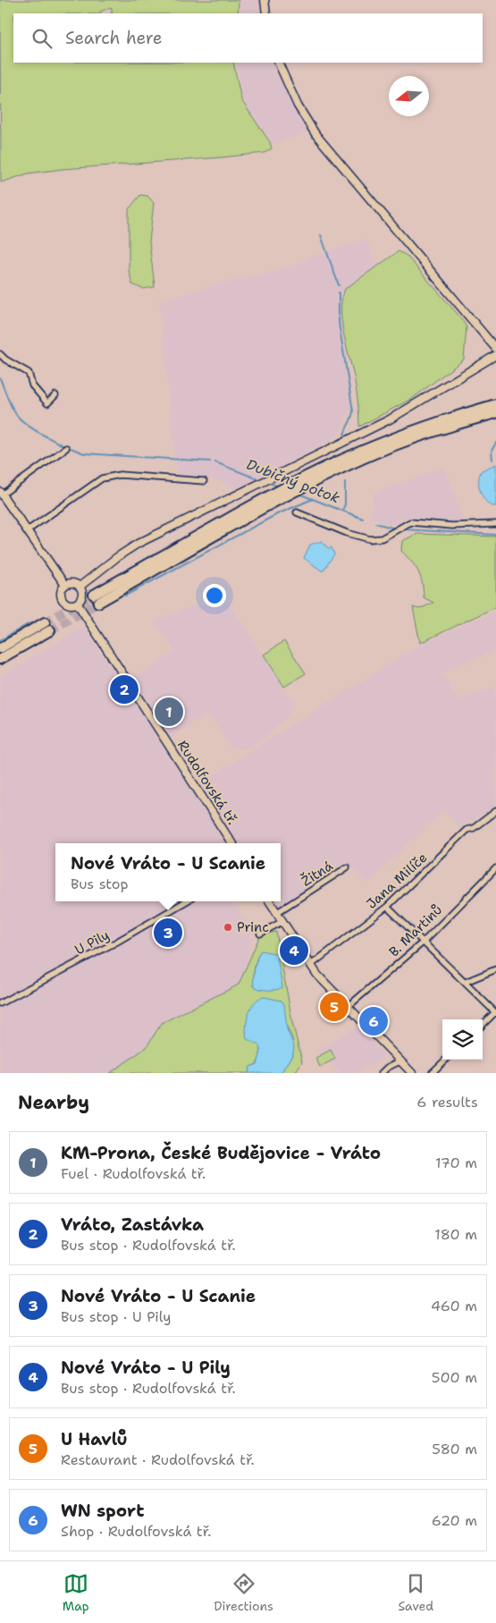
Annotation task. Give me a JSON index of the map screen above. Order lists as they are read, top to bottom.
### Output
{
  "streets": {
    "street": [
      "Rudolfovská tř.",
      "Žitná",
      "Jana Milíče",
      "B. Martinů",
      "U Pily"
    ]
  },
  "water": ["Dubičný potok"],
  "places": ["Princ"],
  "north": "left",
  "page": {
    "search": "Search here",
    "pins": [
      "2",
      "1",
      "3",
      "4",
      "5",
      "6"
    ],
    "popup": ["Nové Vráto - U Scanie", "Bus stop"],
    "heading": ["Nearby", "6 results"],
    "list": [
      {
        "mark": "1",
        "name": "KM-Prona, České Budějovice - Vráto",
        "note": "Fuel · Rudolfovská tř.",
        "value": "170 m"
      },
      {
        "mark": "2",
        "name": "Vráto, Zastávka",
        "note": "Bus stop · Rudolfovská tř.",
        "value": "180 m"
      },
      {
        "mark": "3",
        "name": "Nové Vráto - U Scanie",
        "note": "Bus stop · U Pily",
        "value": "460 m"
      },
      {
        "mark": "4",
        "name": "Nové Vráto - U Pily",
        "note": "Bus stop · Rudolfovská tř.",
        "value": "500 m"
      },
      {
        "mark": "5",
        "name": "U Havlů",
        "note": "Restaurant · Rudolfovská tř.",
        "value": "580 m"
      },
      {
        "mark": "6",
        "name": "WN sport",
        "note": "Shop · Rudolfovská tř.",
        "value": "620 m"
      }
    ],
    "nav": ["Map", "Directions", "Saved"]
  }
}
